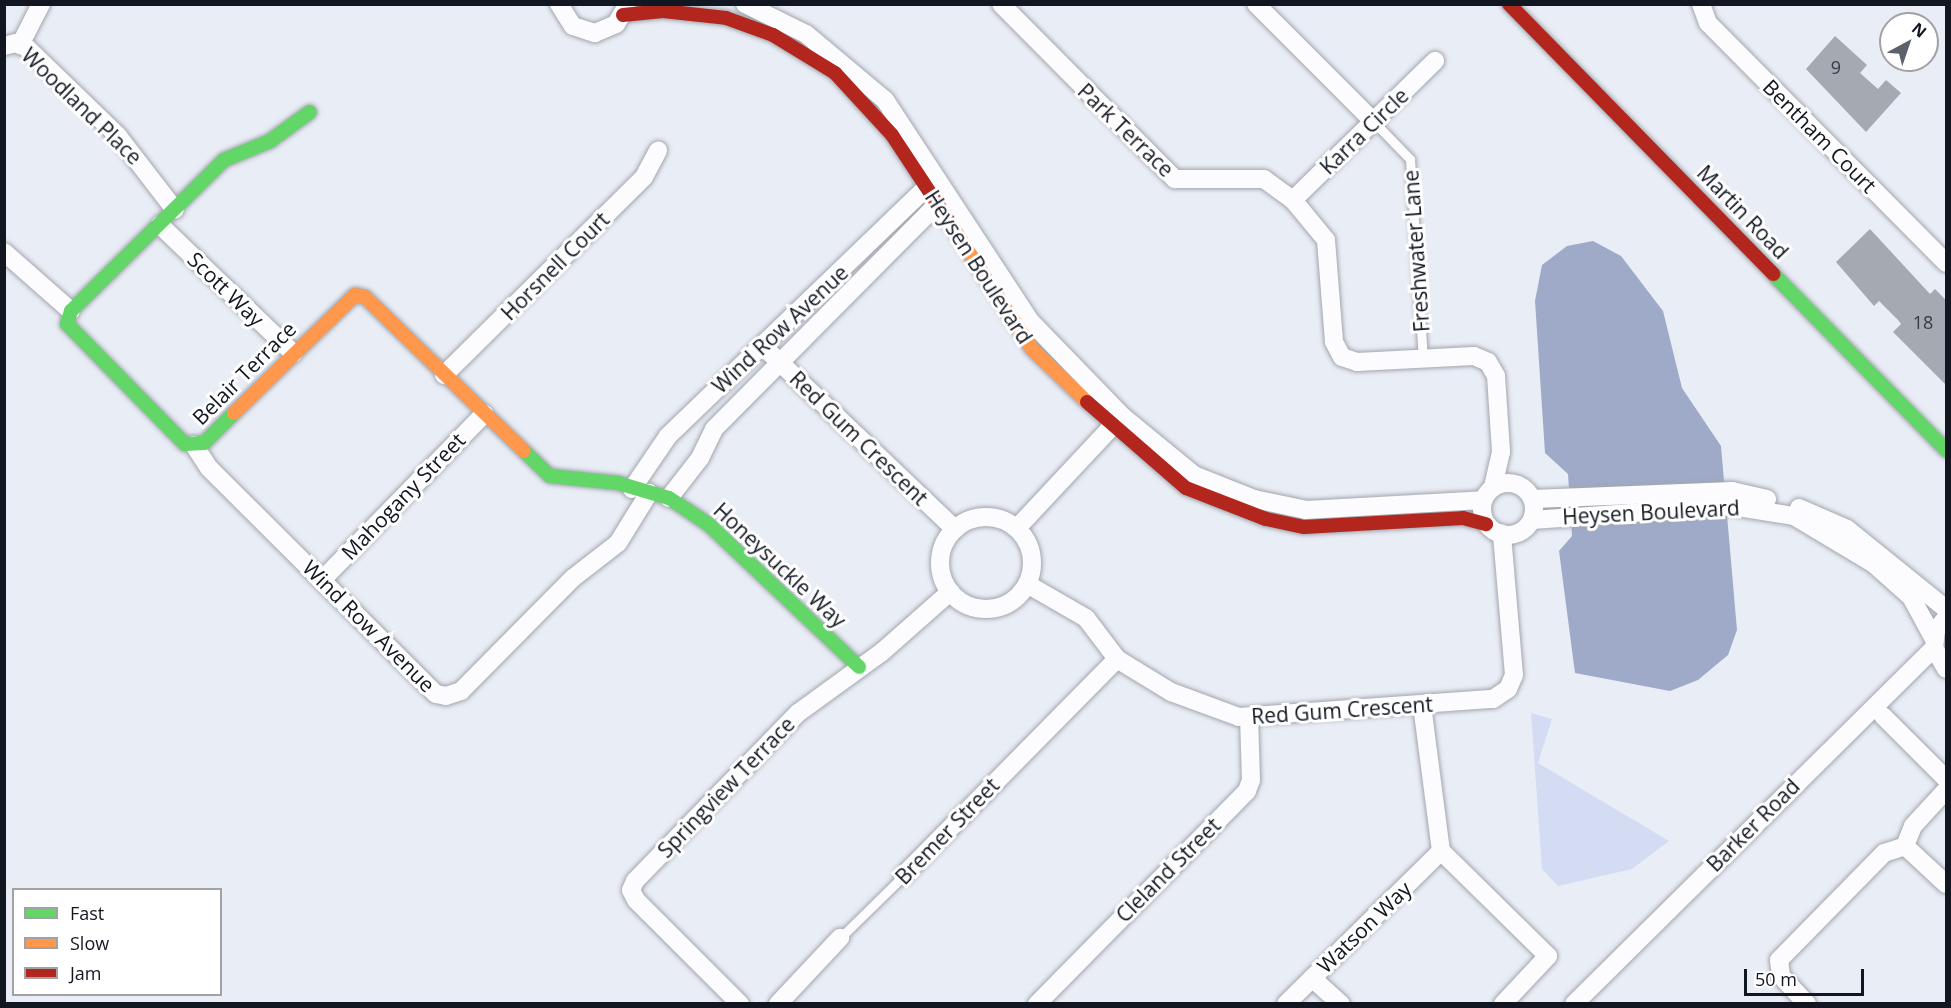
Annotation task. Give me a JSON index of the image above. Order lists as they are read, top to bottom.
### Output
{
  "streets": {
    "street": [
      "Woodland Place",
      "Park Terrace",
      "Karra Circle",
      "Bentham Court",
      "Martin Road",
      "Horsnell Court",
      "Heysen Boulevard",
      "Scott Way",
      "Wind Row Avenue",
      "Belair Terrace",
      "Red Gum Crescent",
      "Mahogany Street",
      "Honeysuckle Way",
      "Springview Terrace",
      "Barker Road",
      "Bremer Street",
      "Cleland Street",
      "Watson Way"
    ],
    "lane": ["Freshwater Lane"]
  },
  "crossings": [
    ["Park Terrace", "Karra Circle"],
    ["Park Terrace", "Freshwater Lane"],
    ["Karra Circle", "Freshwater Lane"],
    ["Horsnell Court", "Belair Terrace"],
    ["Heysen Boulevard", "Wind Row Avenue"],
    ["Heysen Boulevard", "Red Gum Crescent"],
    ["Heysen Boulevard", "Barker Road"],
    ["Scott Way", "Belair Terrace"],
    ["Wind Row Avenue", "Belair Terrace"],
    ["Wind Row Avenue", "Red Gum Crescent"],
    ["Wind Row Avenue", "Mahogany Street"],
    ["Wind Row Avenue", "Honeysuckle Way"],
    ["Belair Terrace", "Mahogany Street"],
    ["Belair Terrace", "Honeysuckle Way"],
    ["Red Gum Crescent", "Springview Terrace"],
    ["Red Gum Crescent", "Bremer Street"],
    ["Red Gum Crescent", "Cleland Street"],
    ["Honeysuckle Way", "Springview Terrace"]
  ],
  "house_numbers": ["9", "18"],
  "legend": ["Fast", "Slow", "Jam"],
  "scale_bar": "50 m",
  "north": "top right"
}
